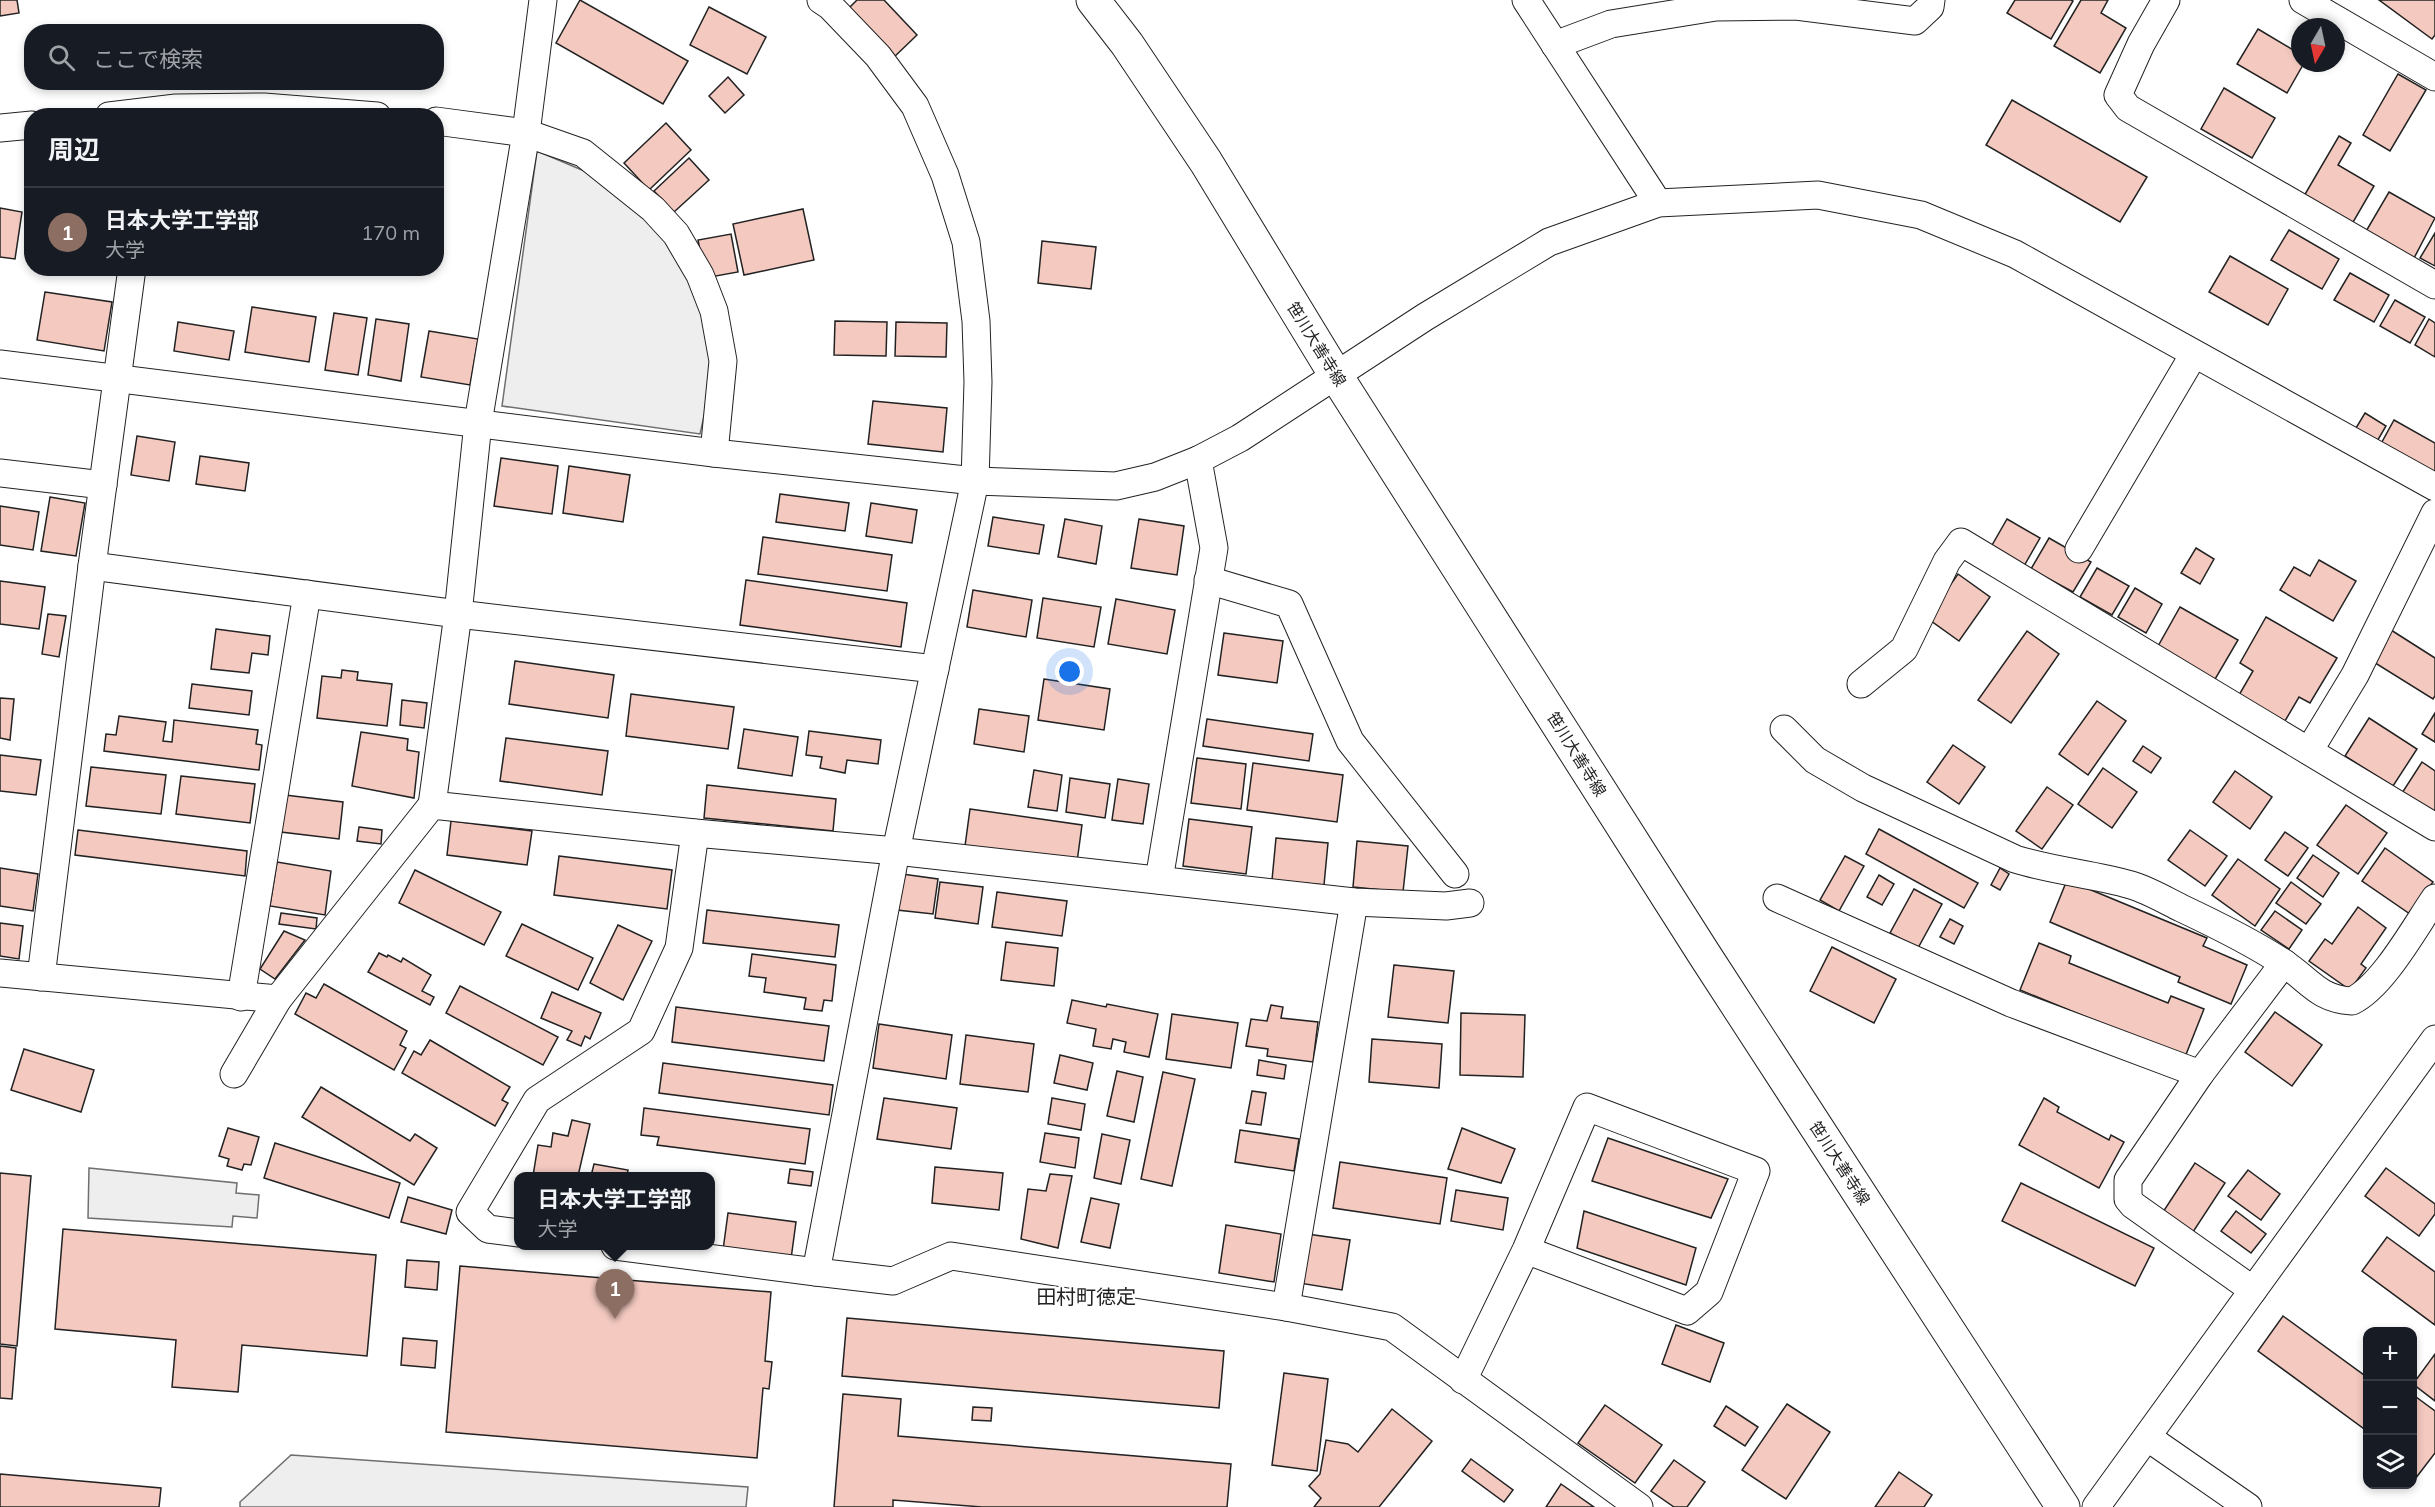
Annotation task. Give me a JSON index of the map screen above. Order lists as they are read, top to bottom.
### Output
{
  "streets": {
    "street": ["笹川大善寺線"]
  },
  "districts": ["田村町徳定"],
  "north": "bottom",
  "page": {
    "search": "ここで検索",
    "heading": "周辺",
    "list": [
      {
        "mark": "1",
        "name": "日本大学工学部",
        "note": "大学",
        "value": "170 m"
      }
    ],
    "popup": ["日本大学工学部", "大学"],
    "pins": "1",
    "map_buttons": ["+", "−"]
  }
}
